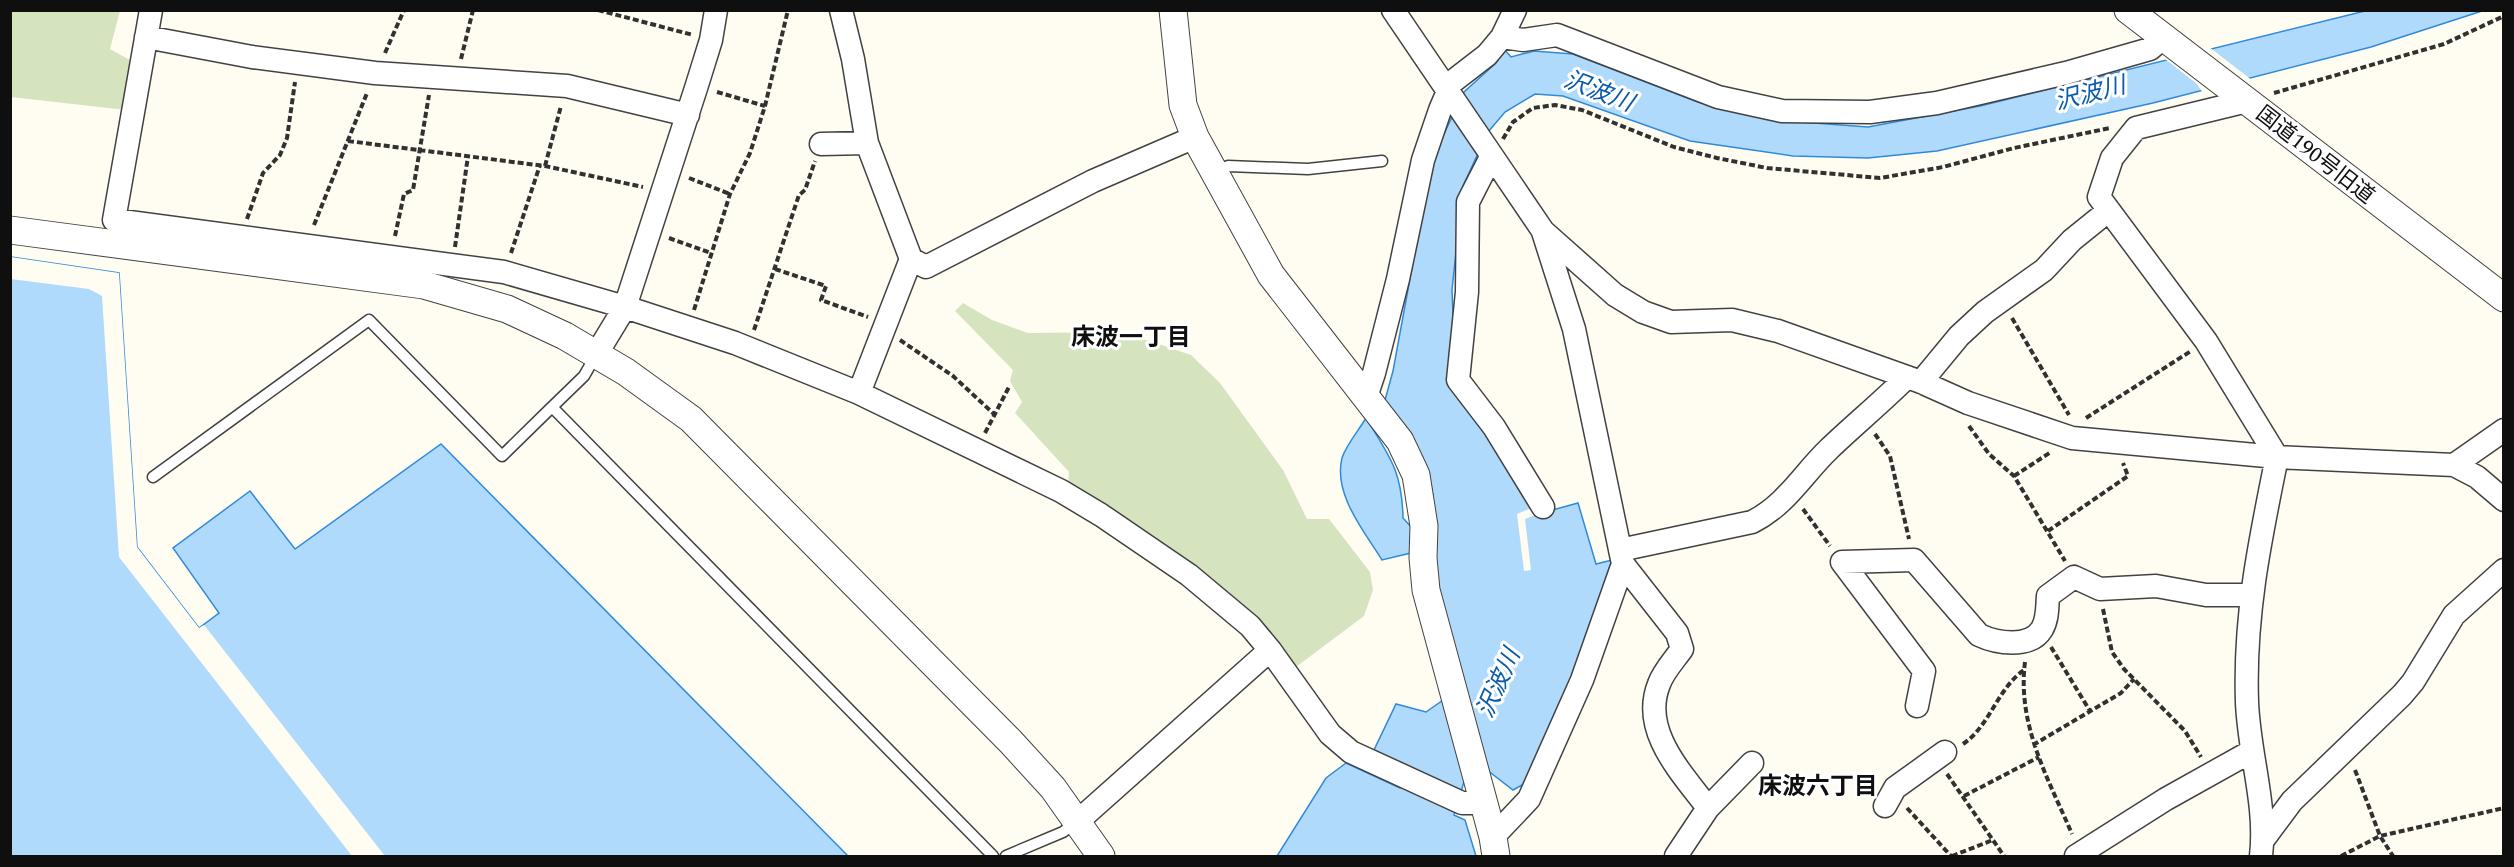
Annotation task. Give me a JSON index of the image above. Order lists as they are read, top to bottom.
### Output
{
  "streets": {
    "street": ["国道190号旧道"]
  },
  "districts": ["床波一丁目", "床波六丁目"],
  "water": ["沢波川"]
}
